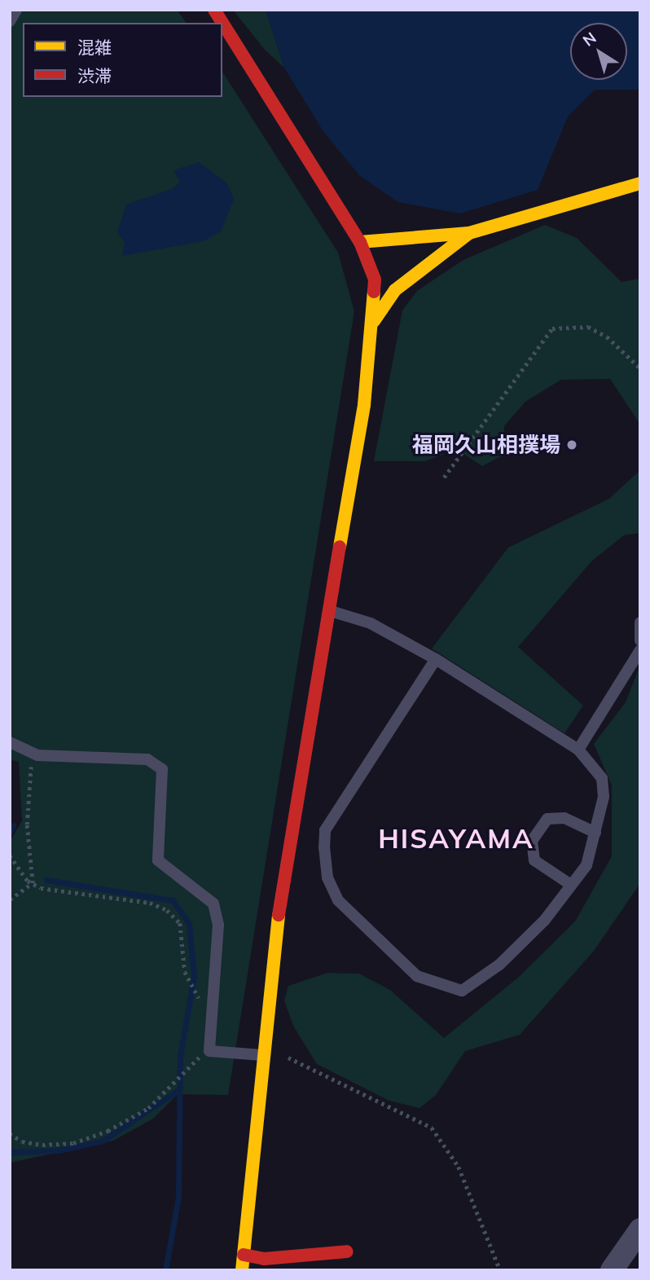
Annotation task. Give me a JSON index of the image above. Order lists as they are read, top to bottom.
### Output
{
  "districts": ["HISAYAMA"],
  "places": ["福岡久山相撲場"],
  "legend": ["混雑", "渋滞"],
  "north": "top left"
}
